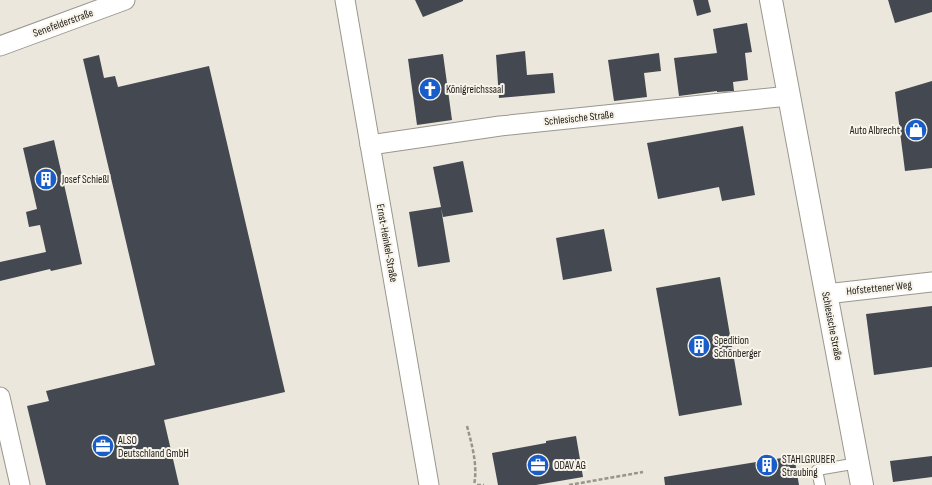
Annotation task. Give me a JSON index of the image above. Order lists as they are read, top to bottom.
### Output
{
  "streets": {
    "street": [
      "Senefelderstraße",
      "Schlesische Straße",
      "Ernst-Heinkel-Straße",
      "Hofstettener Weg"
    ]
  },
  "crossings": [
    ["Schlesische Straße", "Ernst-Heinkel-Straße"],
    ["Schlesische Straße", "Hofstettener Weg"]
  ],
  "places": {
    "church": ["Königreichssaal"],
    "shop": ["Auto Albrecht"],
    "building": ["Josef Schießl", "Spedition Schönberger", "STAHLGRUBER Straubing"],
    "office": ["ALSO Deutschland GmbH", "ODAV AG"]
  }
}
